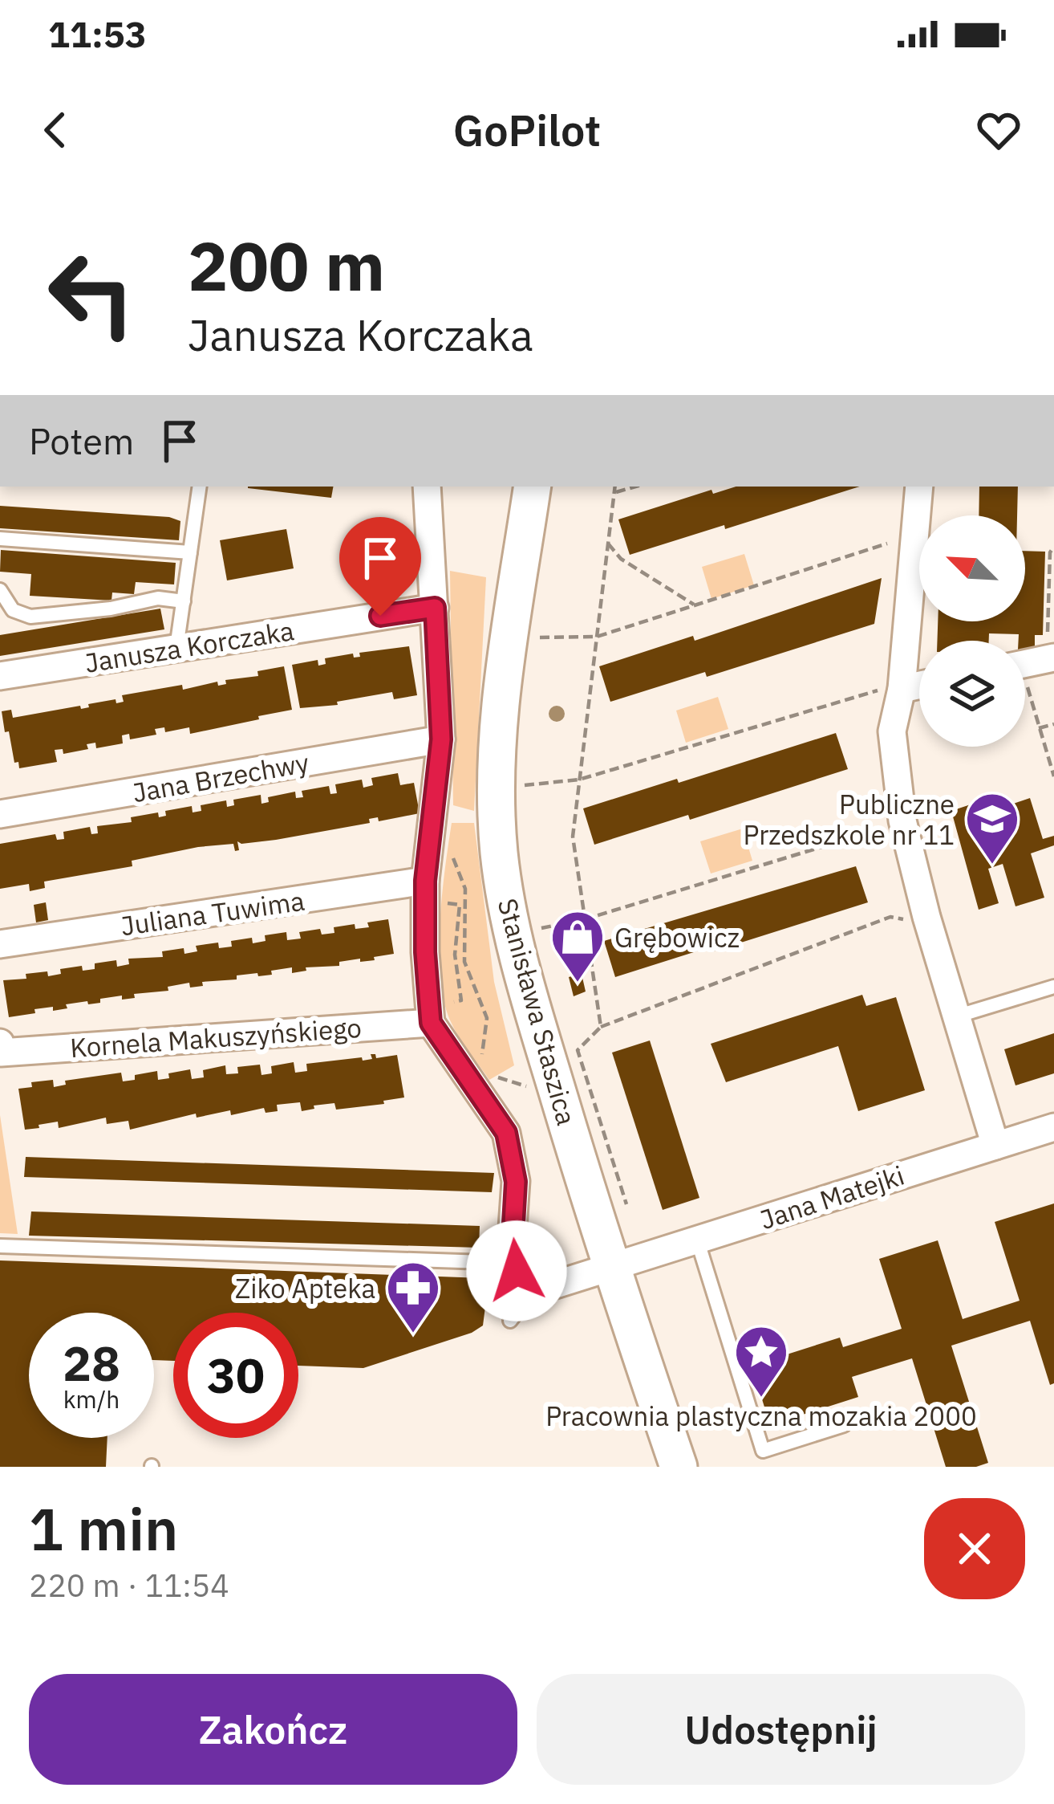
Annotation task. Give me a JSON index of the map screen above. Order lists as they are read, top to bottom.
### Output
{
  "streets": {
    "street": [
      "Janusza Korczaka",
      "Jana Brzechwy",
      "Juliana Tuwima",
      "Stanisława Staszica",
      "Kornela Makuszyńskiego",
      "Jana Matejki"
    ]
  },
  "crossings": [
    ["Stanisława Staszica", "Jana Matejki"]
  ],
  "places": {
    "school or university": ["Publiczne Przedszkole nr 11"],
    "shop": ["Grębowicz"],
    "pharmacy": ["Ziko Apteka"],
    "place": ["Pracownia plastyczna mozakia 2000"]
  },
  "north": "top left",
  "page": {
    "status": "11:53",
    "header": "GoPilot",
    "turn": ["200 m", "Janusza Korczaka"],
    "then": "Potem",
    "speed": "28 km/h",
    "limit": "30",
    "heading": ["1 min", "220 m · 11:54"],
    "buttons": ["Zakończ", "Udostępnij"]
  }
}
